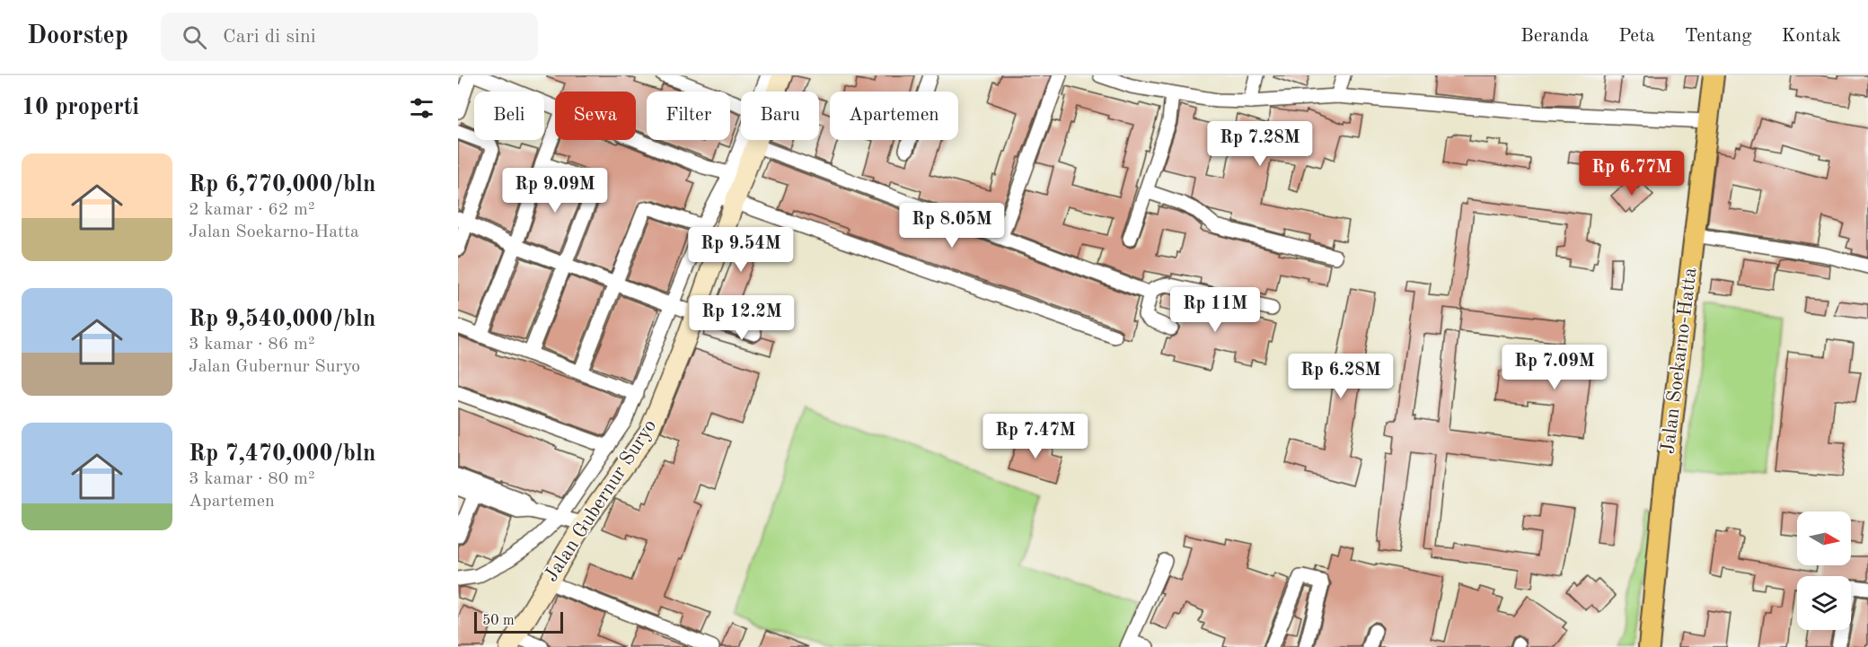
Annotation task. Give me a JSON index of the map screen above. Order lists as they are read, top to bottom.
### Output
{
  "streets": {
    "main road": ["Jalan Soekarno-Hatta", "Jalan Gubernur Suryo"]
  },
  "scale_bar": "50 m",
  "north": "right",
  "page": {
    "header": "Doorstep",
    "search": "Cari di sini",
    "nav": [
      "Beranda",
      "Peta",
      "Tentang",
      "Kontak"
    ],
    "heading": "10 properti",
    "chip": [
      "Beli",
      "Sewa",
      "Filter",
      "Baru",
      "Apartemen"
    ],
    "price": [
      "Rp 7.28M",
      "Rp 6.77M",
      "Rp 9.09M",
      "Rp 8.05M",
      "Rp 9.54M",
      "Rp 11M",
      "Rp 12.2M",
      "Rp 7.09M",
      "Rp 6.28M",
      "Rp 7.47M"
    ],
    "list": [
      {
        "name": "Rp 6,770,000/bln",
        "note": "2 kamar · 62 m² · Jalan Soekarno-Hatta"
      },
      {
        "name": "Rp 9,540,000/bln",
        "note": "3 kamar · 86 m² · Jalan Gubernur Suryo"
      },
      {
        "name": "Rp 7,470,000/bln",
        "note": "3 kamar · 80 m² · Apartemen"
      }
    ],
    "scale": "50 m"
  }
}
